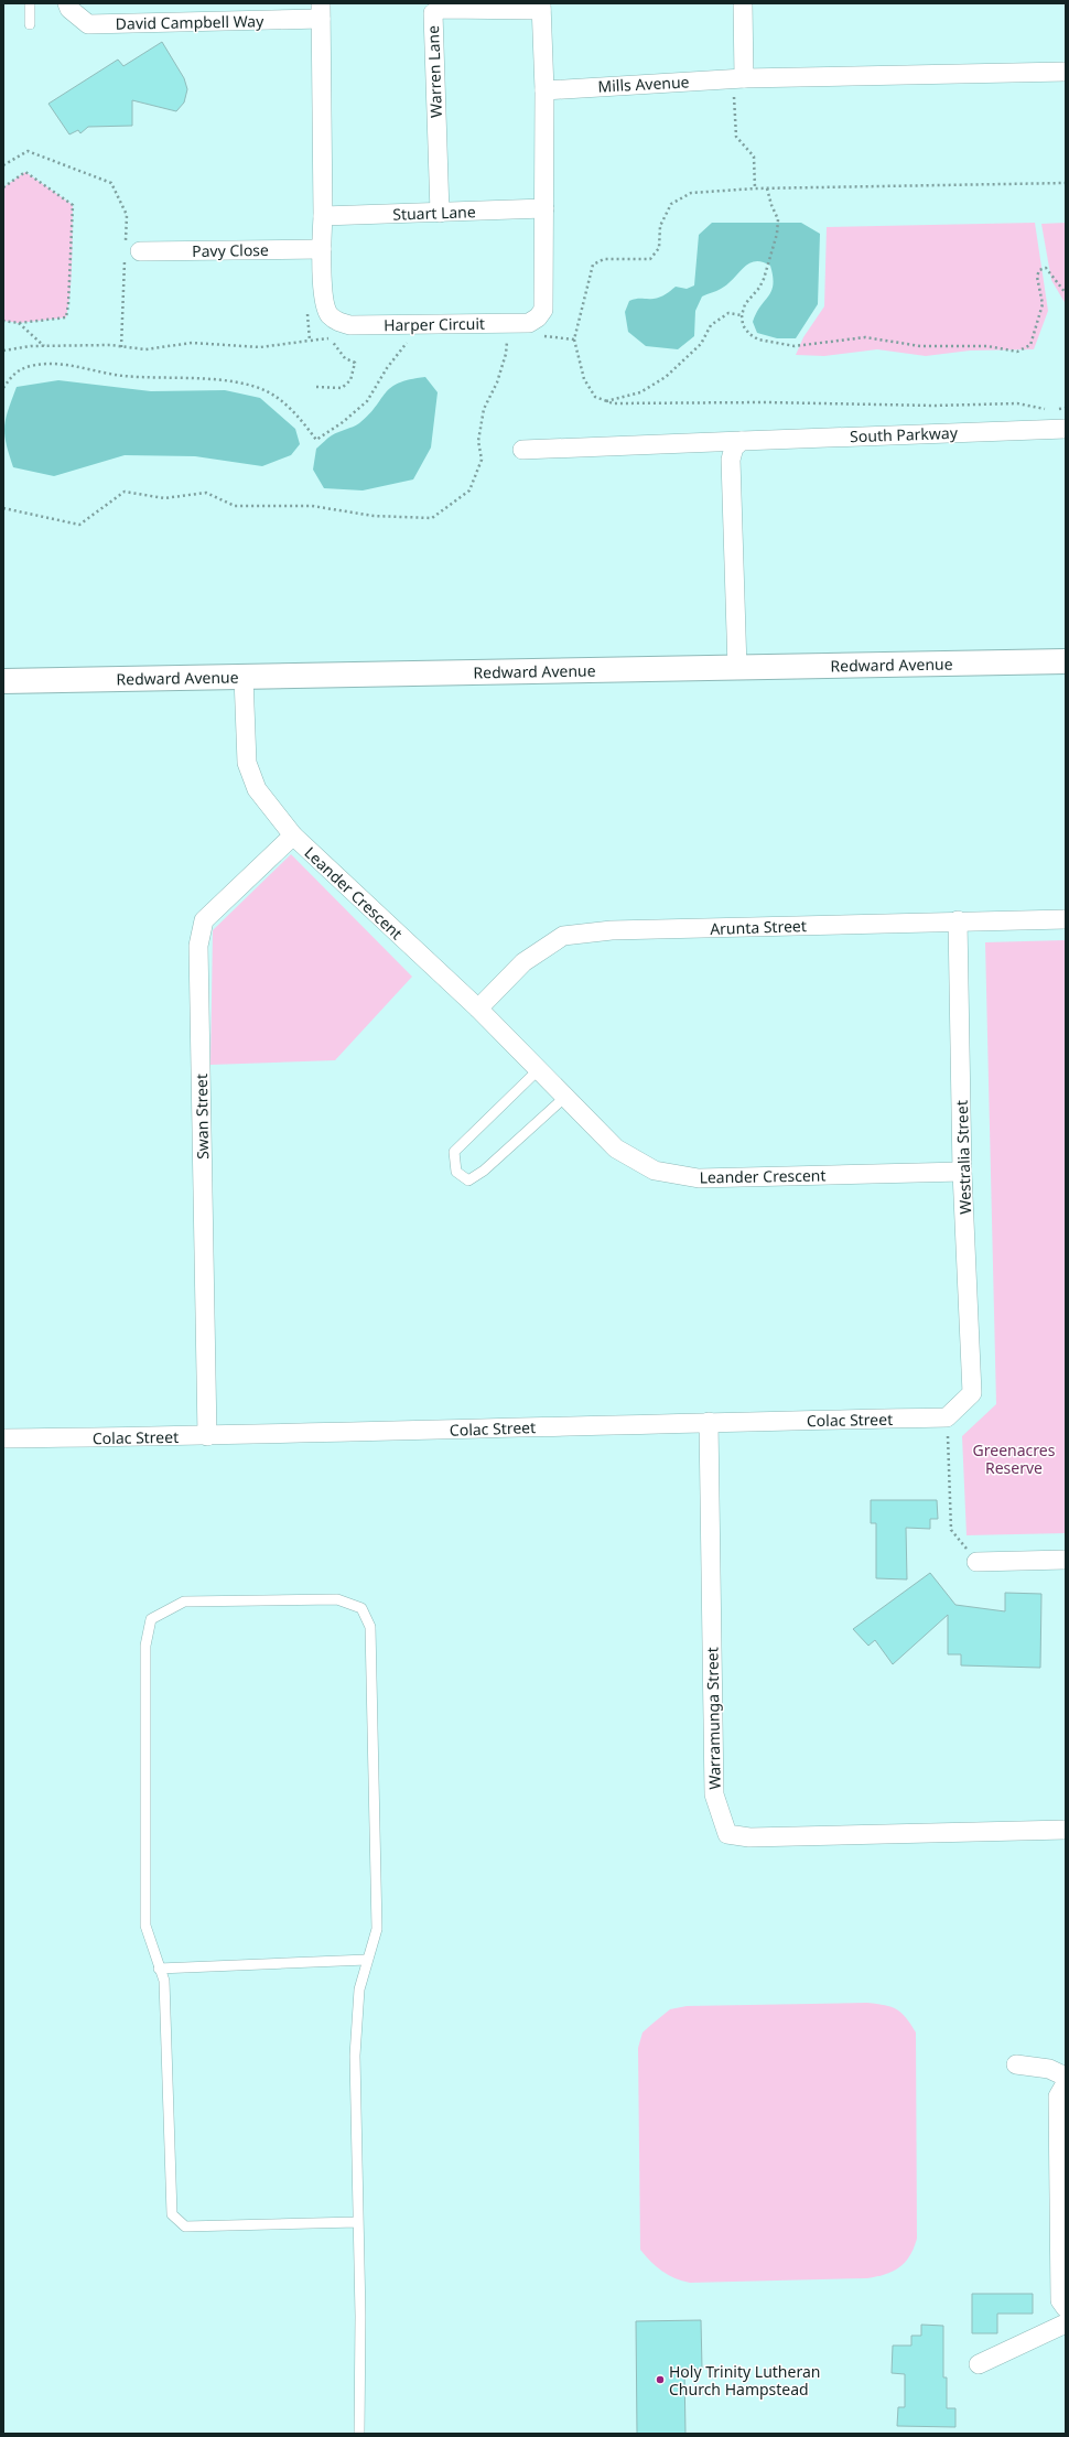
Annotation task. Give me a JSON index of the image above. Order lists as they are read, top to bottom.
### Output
{
  "streets": {
    "street": [
      "David Campbell Way",
      "Warren Lane",
      "Mills Avenue",
      "Stuart Lane",
      "Pavy Close",
      "Harper Circuit",
      "South Parkway",
      "Redward Avenue",
      "Leander Crescent",
      "Arunta Street",
      "Swan Street",
      "Westralia Street",
      "Colac Street",
      "Warramunga Street"
    ]
  },
  "crossings": [
    ["David Campbell Way", "Harper Circuit"],
    ["Warren Lane", "Stuart Lane"],
    ["Warren Lane", "Harper Circuit"],
    ["Mills Avenue", "Harper Circuit"],
    ["Stuart Lane", "Harper Circuit"],
    ["Pavy Close", "Harper Circuit"],
    ["Redward Avenue", "Leander Crescent"],
    ["Leander Crescent", "Arunta Street"],
    ["Leander Crescent", "Swan Street"],
    ["Leander Crescent", "Westralia Street"],
    ["Arunta Street", "Westralia Street"],
    ["Swan Street", "Colac Street"],
    ["Westralia Street", "Colac Street"],
    ["Colac Street", "Warramunga Street"]
  ],
  "parks": ["Greenacres Reserve"],
  "places": ["Holy Trinity Lutheran Church Hampstead"]
}
